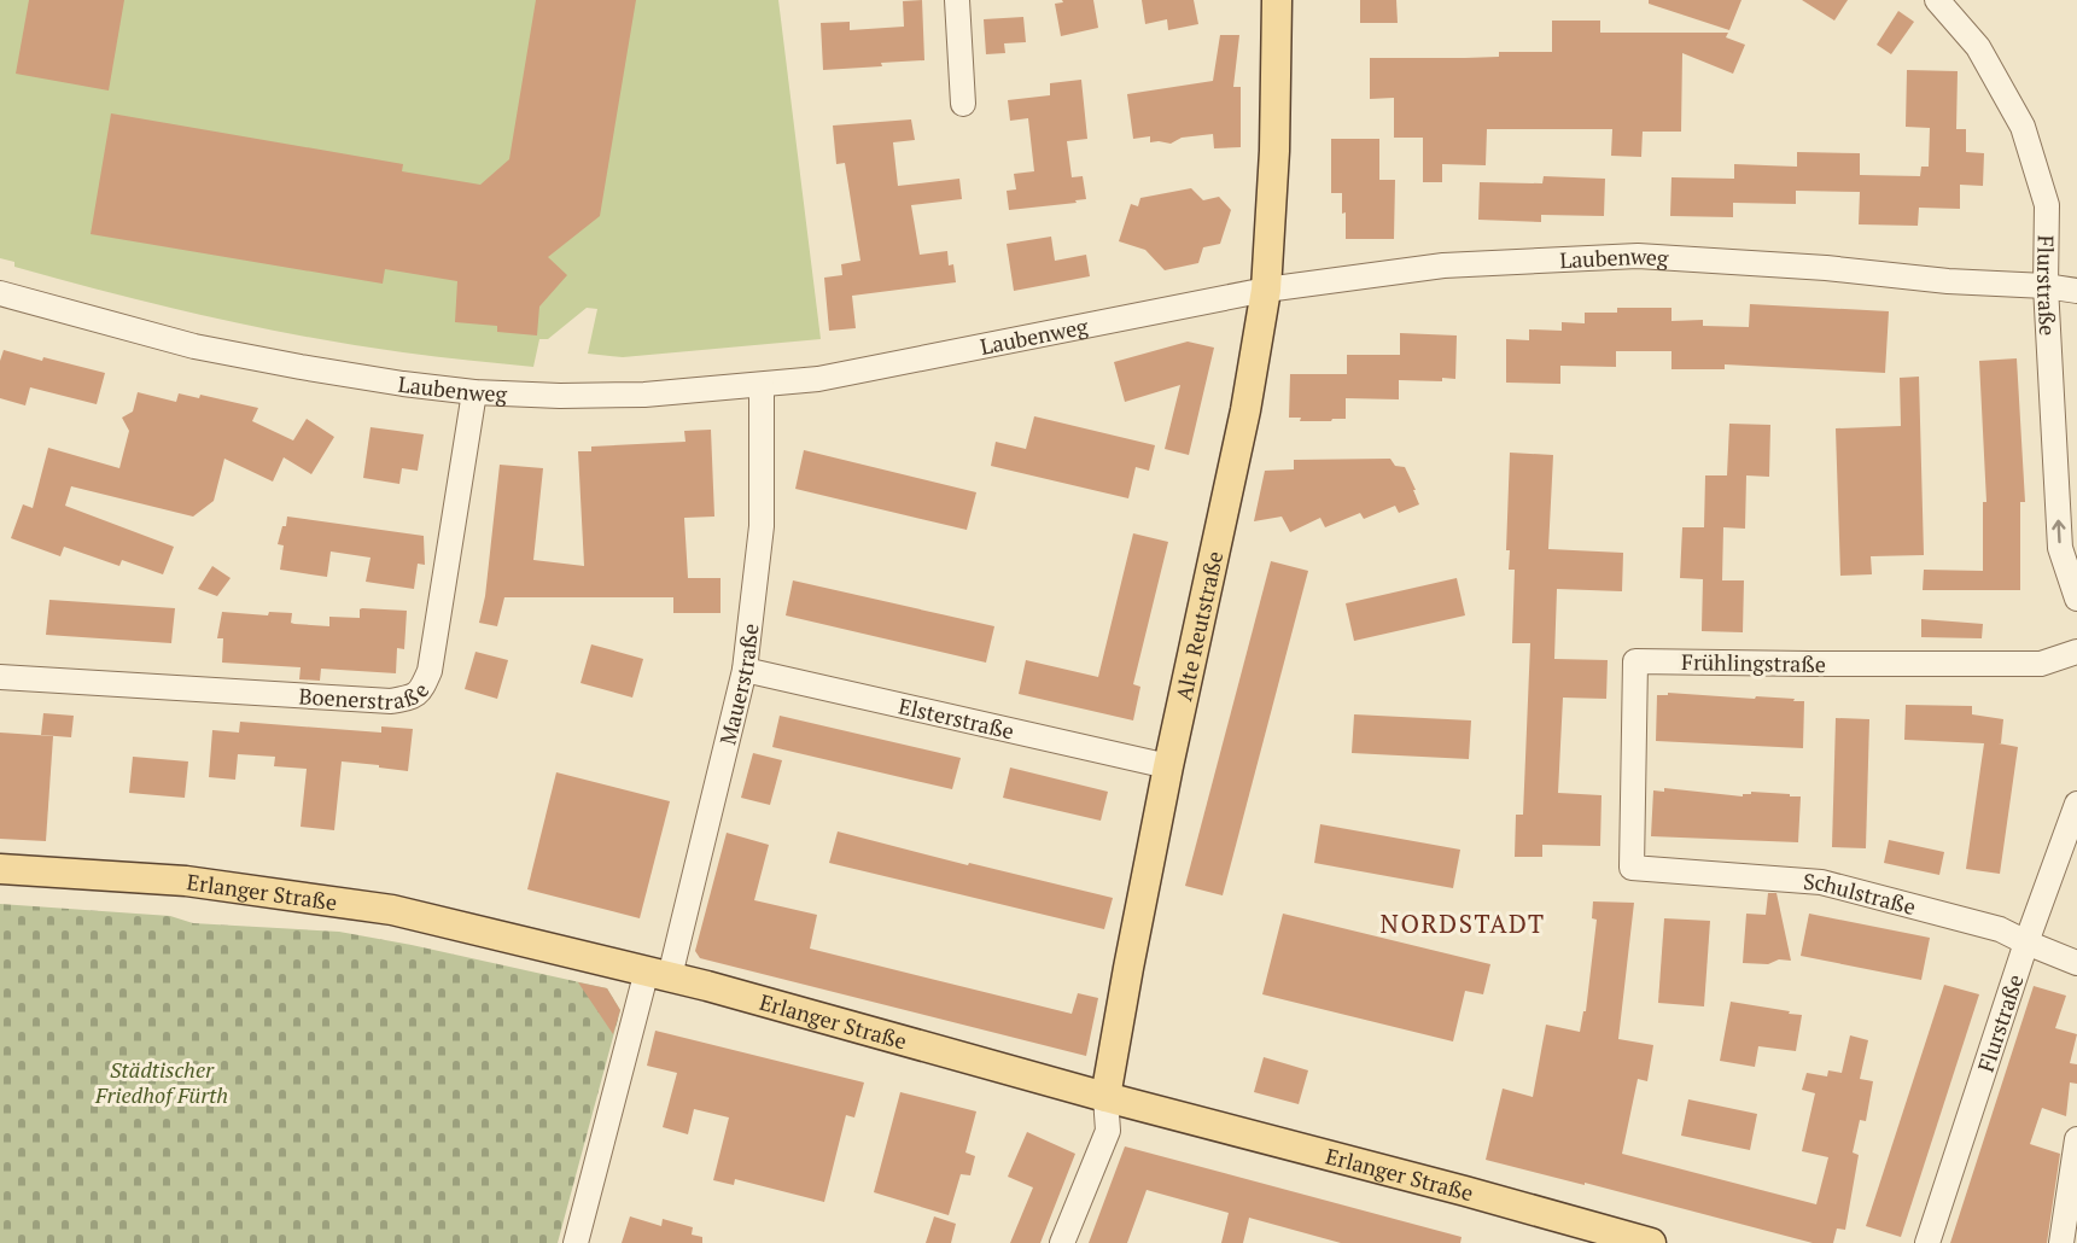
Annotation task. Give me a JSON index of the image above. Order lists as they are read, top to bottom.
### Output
{
  "streets": {
    "main road": ["Alte Reutstraße", "Erlanger Straße"],
    "street": [
      "Laubenweg",
      "Flurstraße",
      "Frühlingstraße",
      "Mauerstraße",
      "Boenerstraße",
      "Elsterstraße",
      "Schulstraße"
    ]
  },
  "crossings": [
    ["Laubenweg", "Flurstraße"],
    ["Laubenweg", "Alte Reutstraße"],
    ["Laubenweg", "Mauerstraße"],
    ["Laubenweg", "Boenerstraße"],
    ["Flurstraße", "Schulstraße"],
    ["Alte Reutstraße", "Elsterstraße"],
    ["Alte Reutstraße", "Erlanger Straße"],
    ["Frühlingstraße", "Schulstraße"],
    ["Mauerstraße", "Elsterstraße"],
    ["Mauerstraße", "Erlanger Straße"]
  ],
  "districts": ["NORDSTADT"],
  "parks": ["Städtischer Friedhof Fürth"]
}
